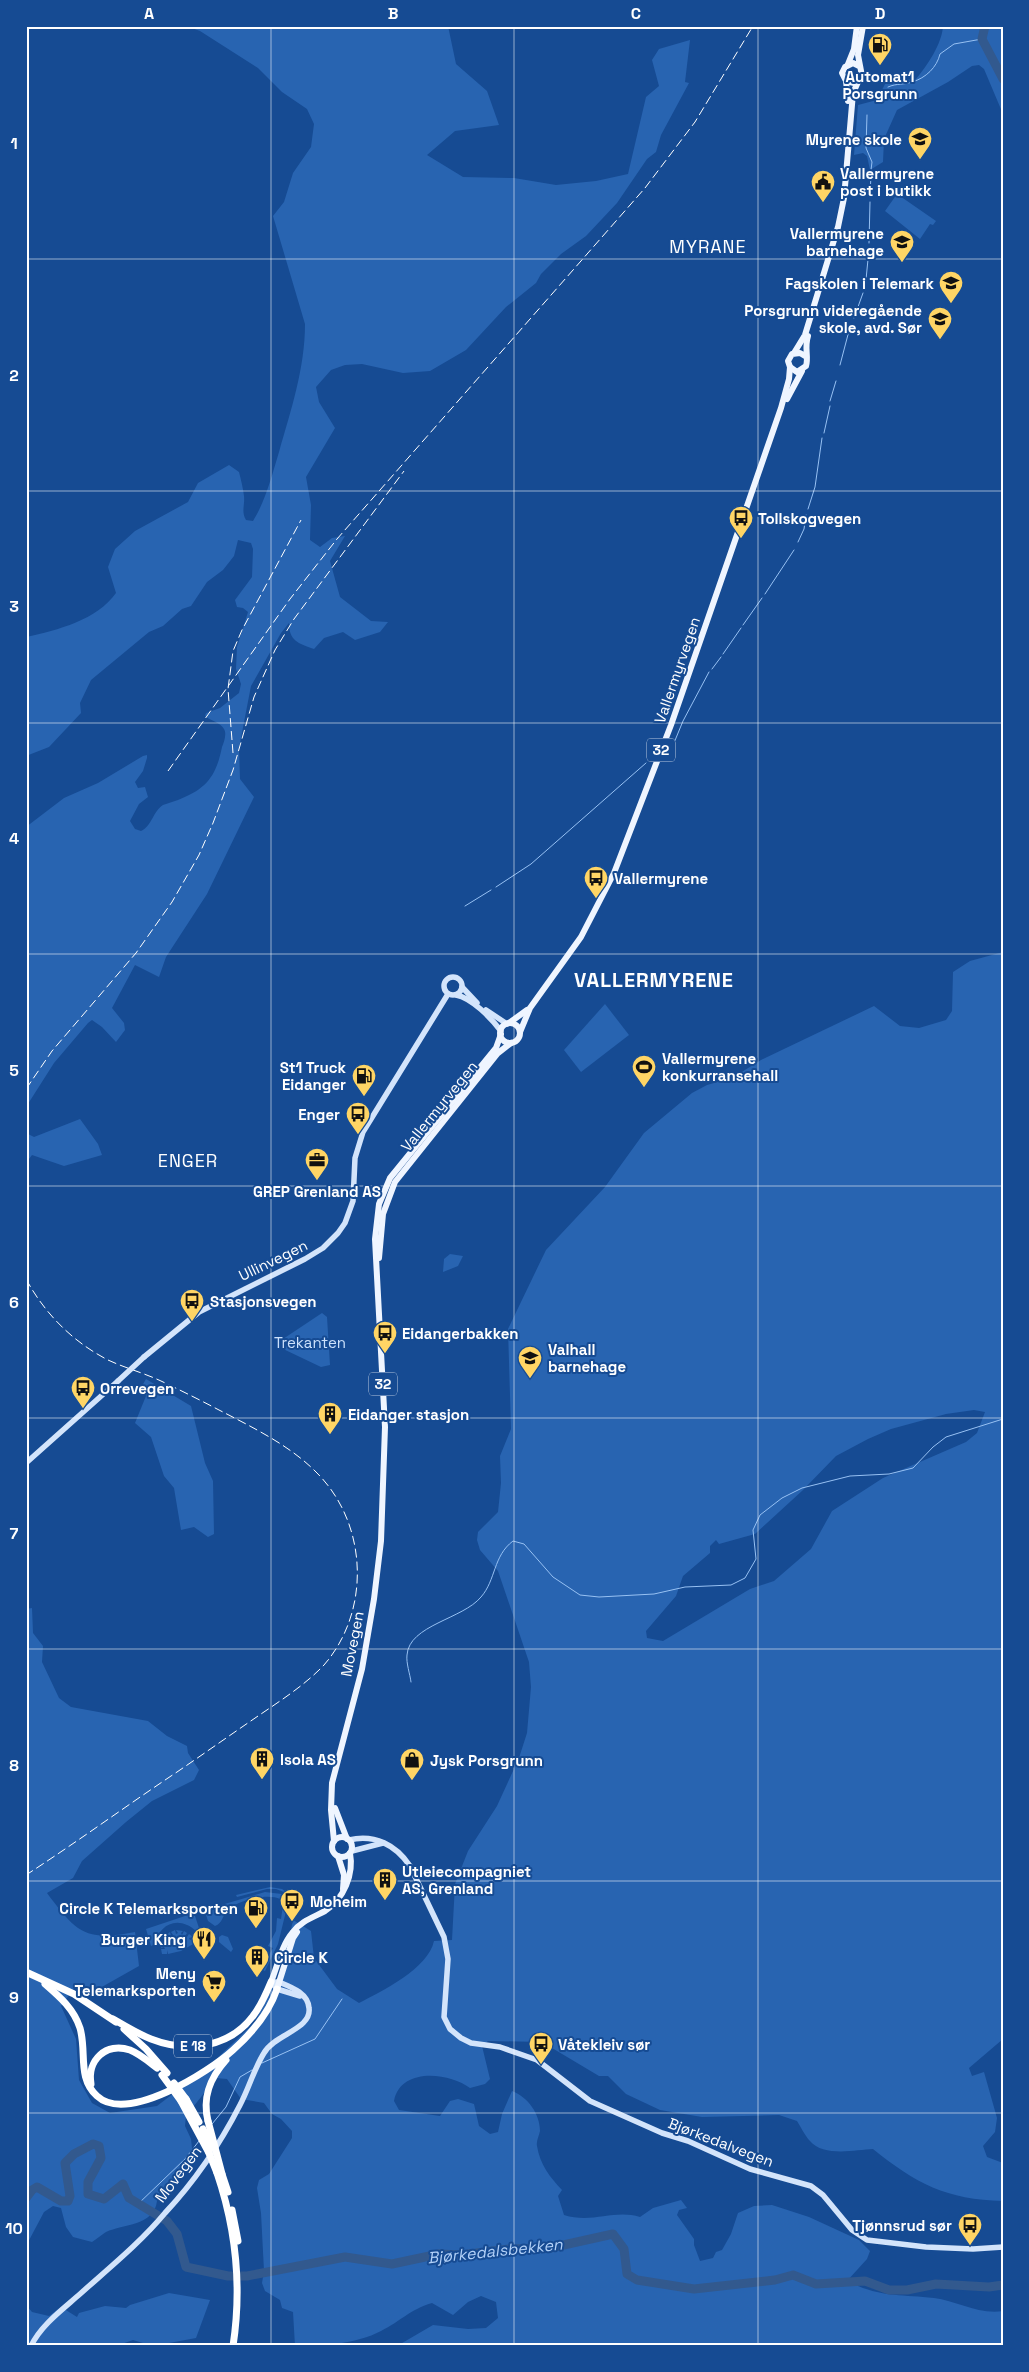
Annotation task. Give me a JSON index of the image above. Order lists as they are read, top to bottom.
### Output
{
  "streets": {
    "highway": ["E 18"],
    "main road": [
      "Vallermyrvegen",
      "32",
      "Ullinvegen",
      "Movegen",
      "Bjørkedalvegen"
    ]
  },
  "crossings": [
    ["Vallermyrvegen", "32"],
    ["Vallermyrvegen", "Movegen"],
    ["32", "Movegen"],
    ["32", "E 18"],
    ["Movegen", "E 18"]
  ],
  "districts": ["MYRANE", "VALLERMYRENE", "ENGER"],
  "water": ["Bjørkedalsbekken"],
  "parks": ["Trekanten"],
  "places": {
    "fuel station": ["Automat1 Porsgrunn", "St1 Truck Eidanger", "Circle K Telemarksporten"],
    "school or university": [
      "Myrene skole",
      "Vallermyrene barnehage",
      "Fagskolen i Telemark",
      "Porsgrunn videregående skole, avd. Sør",
      "Valhall barnehage"
    ],
    "public building": ["Vallermyrene post i butikk"],
    "bus stop": [
      "Tollskogvegen",
      "Vallermyrene",
      "Enger",
      "Stasjonsvegen",
      "Eidangerbakken",
      "Orrevegen",
      "Moheim",
      "Våtekleiv sør",
      "Tjønnsrud sør"
    ],
    "sports": ["Vallermyrene konkurransehall"],
    "office": ["GREP Grenland AS"],
    "building": [
      "Eidanger stasjon",
      "Isola AS",
      "Utleiecompagniet AS, Grenland",
      "Circle K"
    ],
    "shop": ["Jysk Porsgrunn"],
    "restaurant": ["Burger King"],
    "supermarket": ["Meny Telemarksporten"]
  },
  "grid": {
    "columns": [
      "A",
      "B",
      "C",
      "D"
    ],
    "rows": [
      "1",
      "2",
      "3",
      "4",
      "5",
      "6",
      "7",
      "8",
      "9",
      "10"
    ]
  }
}
